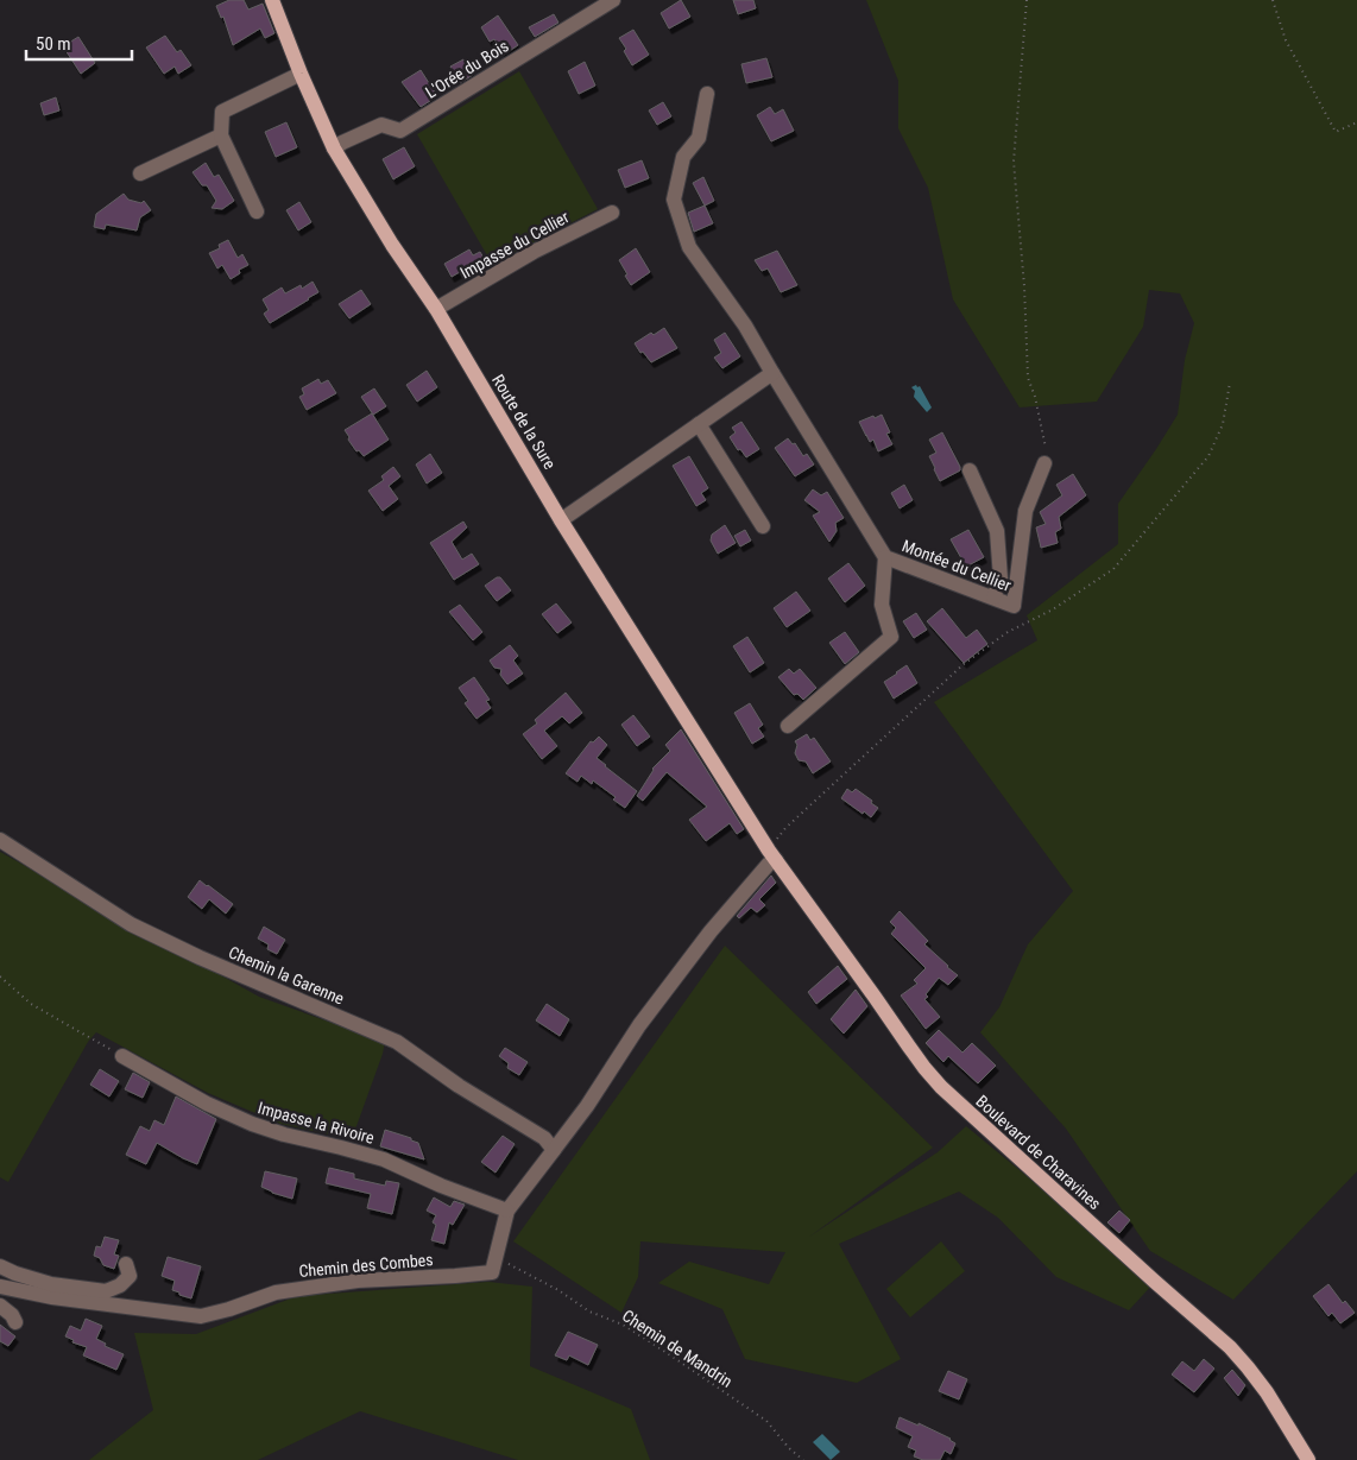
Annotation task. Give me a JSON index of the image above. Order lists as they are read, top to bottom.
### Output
{
  "streets": {
    "main road": ["Route de la Sure", "Boulevard de Charavines"],
    "street": [
      "L'Orée du Bois",
      "Impasse du Cellier",
      "Montée du Cellier",
      "Chemin la Garenne",
      "Impasse la Rivoire",
      "Chemin des Combes"
    ],
    "path": ["Chemin de Mandrin"]
  },
  "crossings": [
    ["L'Orée du Bois", "Route de la Sure"],
    ["Impasse du Cellier", "Route de la Sure"],
    ["Route de la Sure", "Boulevard de Charavines"],
    ["Chemin des Combes", "Chemin de Mandrin"]
  ],
  "scale_bar": "50 m"
}
